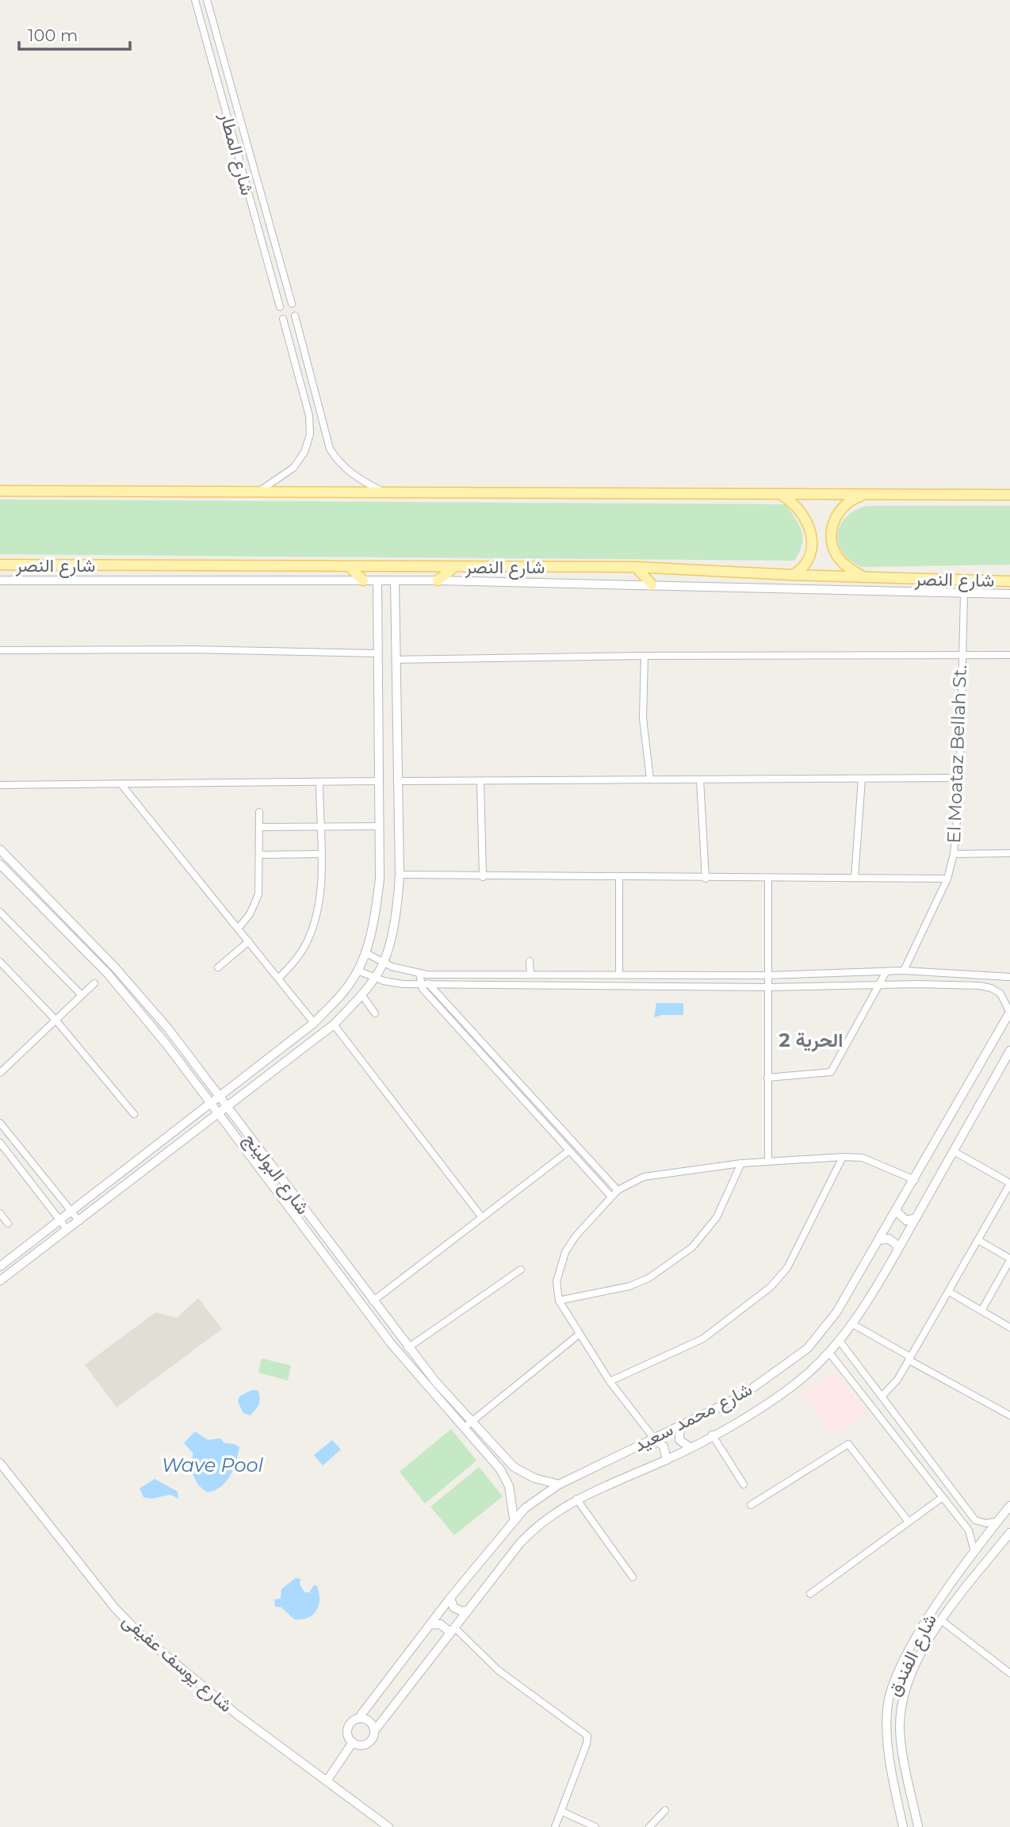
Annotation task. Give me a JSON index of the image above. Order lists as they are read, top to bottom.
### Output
{
  "streets": {
    "main road": ["شارع النصر"],
    "street": [
      "شارع المطار",
      "El Moataz Bellah St.",
      "شارع البولينج",
      "شارع محمد سعيد",
      "شارع الفندق",
      "شارع يوسف عفيفى"
    ]
  },
  "crossings": [
    ["شارع البولينج", "شارع محمد سعيد"]
  ],
  "districts": ["الحرية 2"],
  "water": ["Wave Pool"],
  "scale_bar": "100 m"
}
